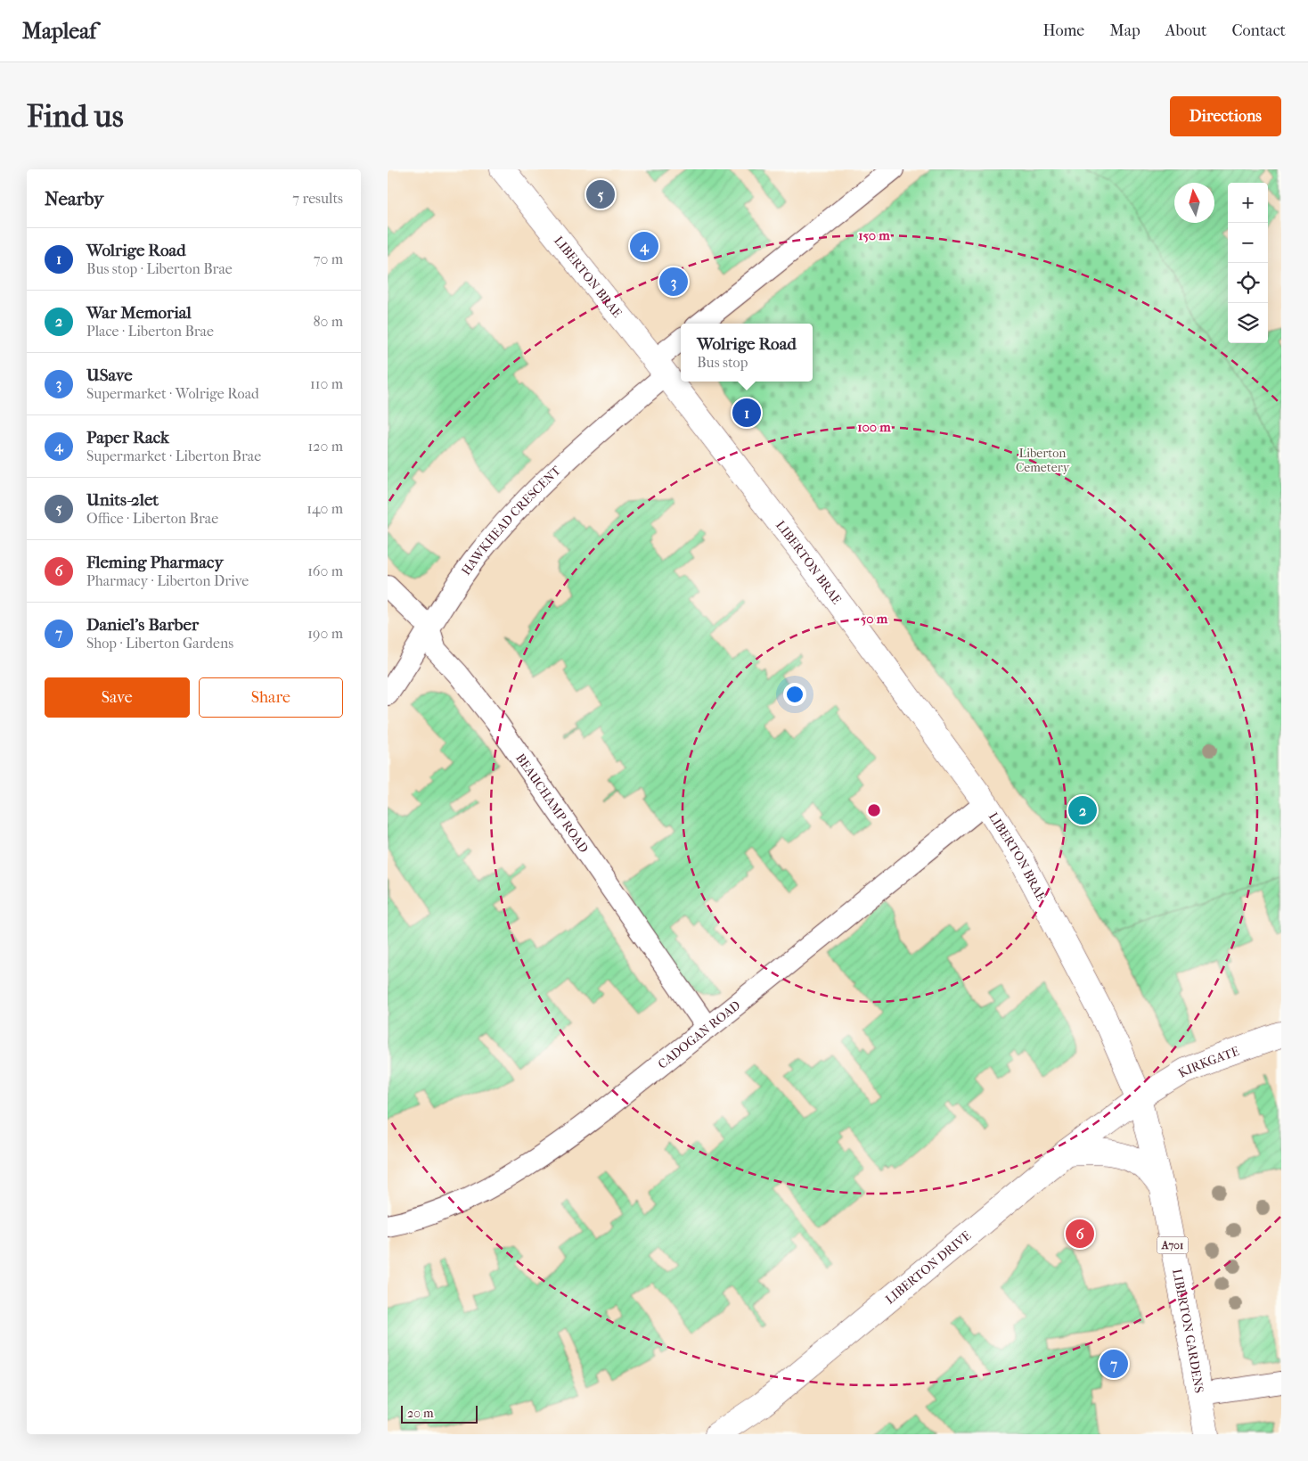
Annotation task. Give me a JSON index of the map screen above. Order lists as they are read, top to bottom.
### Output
{
  "streets": {
    "main road": [
      "LIBERTON BRAE",
      "KIRKGATE",
      "A701",
      "LIBERTON DRIVE",
      "LIBERTON GARDENS"
    ],
    "street": ["HAWKHEAD CRESCENT", "BEAUCHAMP ROAD", "CADOGAN ROAD"]
  },
  "crossings": [
    ["LIBERTON BRAE", "HAWKHEAD CRESCENT"],
    ["LIBERTON BRAE", "CADOGAN ROAD"],
    ["LIBERTON BRAE", "KIRKGATE"],
    ["LIBERTON BRAE", "LIBERTON DRIVE"],
    ["LIBERTON BRAE", "LIBERTON GARDENS"],
    ["HAWKHEAD CRESCENT", "BEAUCHAMP ROAD"],
    ["BEAUCHAMP ROAD", "CADOGAN ROAD"],
    ["KIRKGATE", "LIBERTON DRIVE"],
    ["KIRKGATE", "LIBERTON GARDENS"],
    ["LIBERTON DRIVE", "LIBERTON GARDENS"]
  ],
  "parks": ["Liberton Cemetery"],
  "scale_bar": "20 m",
  "north": "top",
  "page": {
    "header": "Mapleaf",
    "nav": [
      "Home",
      "Map",
      "About",
      "Contact"
    ],
    "buttons": [
      "Directions",
      ["Save", "Share"]
    ],
    "title": "Find us",
    "heading": ["Nearby", "7 results"],
    "pins": [
      "5",
      "4",
      "3",
      "1",
      "2",
      "6",
      "7"
    ],
    "map_buttons": ["+", "−"],
    "list": [
      {
        "mark": "1",
        "name": "Wolrige Road",
        "note": "Bus stop · Liberton Brae",
        "value": "70 m"
      },
      {
        "mark": "2",
        "name": "War Memorial",
        "note": "Place · Liberton Brae",
        "value": "80 m"
      },
      {
        "mark": "3",
        "name": "USave",
        "note": "Supermarket · Wolrige Road",
        "value": "110 m"
      },
      {
        "mark": "4",
        "name": "Paper Rack",
        "note": "Supermarket · Liberton Brae",
        "value": "120 m"
      },
      {
        "mark": "5",
        "name": "Units-2let",
        "note": "Office · Liberton Brae",
        "value": "140 m"
      },
      {
        "mark": "6",
        "name": "Fleming Pharmacy",
        "note": "Pharmacy · Liberton Drive",
        "value": "160 m"
      },
      {
        "mark": "7",
        "name": "Daniel’s Barber",
        "note": "Shop · Liberton Gardens",
        "value": "190 m"
      }
    ],
    "popup": ["Wolrige Road", "Bus stop"],
    "scale": "20 m"
  },
  "rings": ["150 m", "100 m", "50 m"]
}
